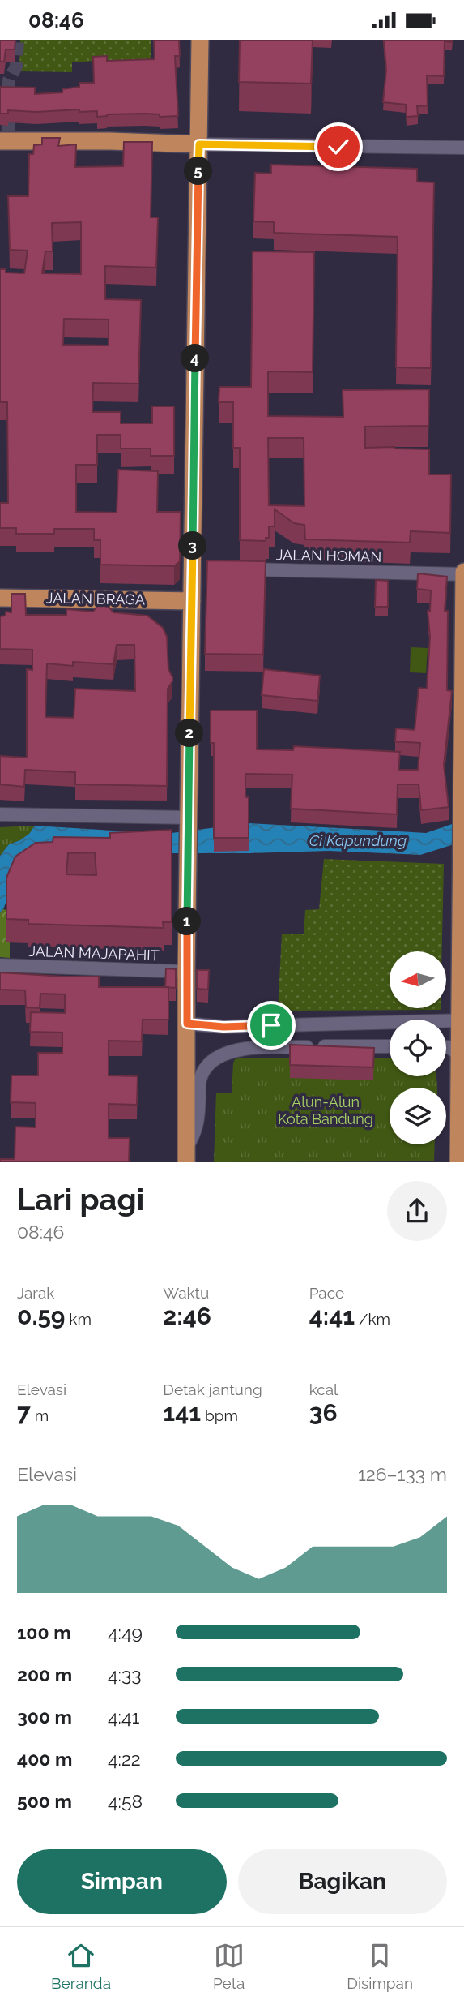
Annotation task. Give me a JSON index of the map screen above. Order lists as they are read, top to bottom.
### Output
{
  "streets": {
    "main road": ["JALAN BRAGA"],
    "street": ["JALAN HOMAN", "JALAN MAJAPAHIT"]
  },
  "water": ["Ci Kapundung"],
  "parks": ["Alun-Alun Kota Bandung"],
  "north": "left",
  "page": {
    "status": "08:46",
    "pins": [
      "5",
      "4",
      "3",
      "2",
      "1"
    ],
    "heading": ["Lari pagi", "08:46"],
    "stats": [
      ["Jarak", "0.59 km"],
      ["Waktu", "2:46"],
      ["Pace", "4:41 /km"],
      ["Elevasi", "7 m"],
      ["Detak jantung", "141 bpm"],
      ["kcal", "36"]
    ],
    "chart": ["Elevasi", "126–133 m"],
    "list": [
      {
        "name": "100 m",
        "note": "4:49"
      },
      {
        "name": "200 m",
        "note": "4:33"
      },
      {
        "name": "300 m",
        "note": "4:41"
      },
      {
        "name": "400 m",
        "note": "4:22"
      },
      {
        "name": "500 m",
        "note": "4:58"
      }
    ],
    "buttons": ["Simpan", "Bagikan"],
    "tabs": ["Beranda", "Peta", "Disimpan"]
  }
}
